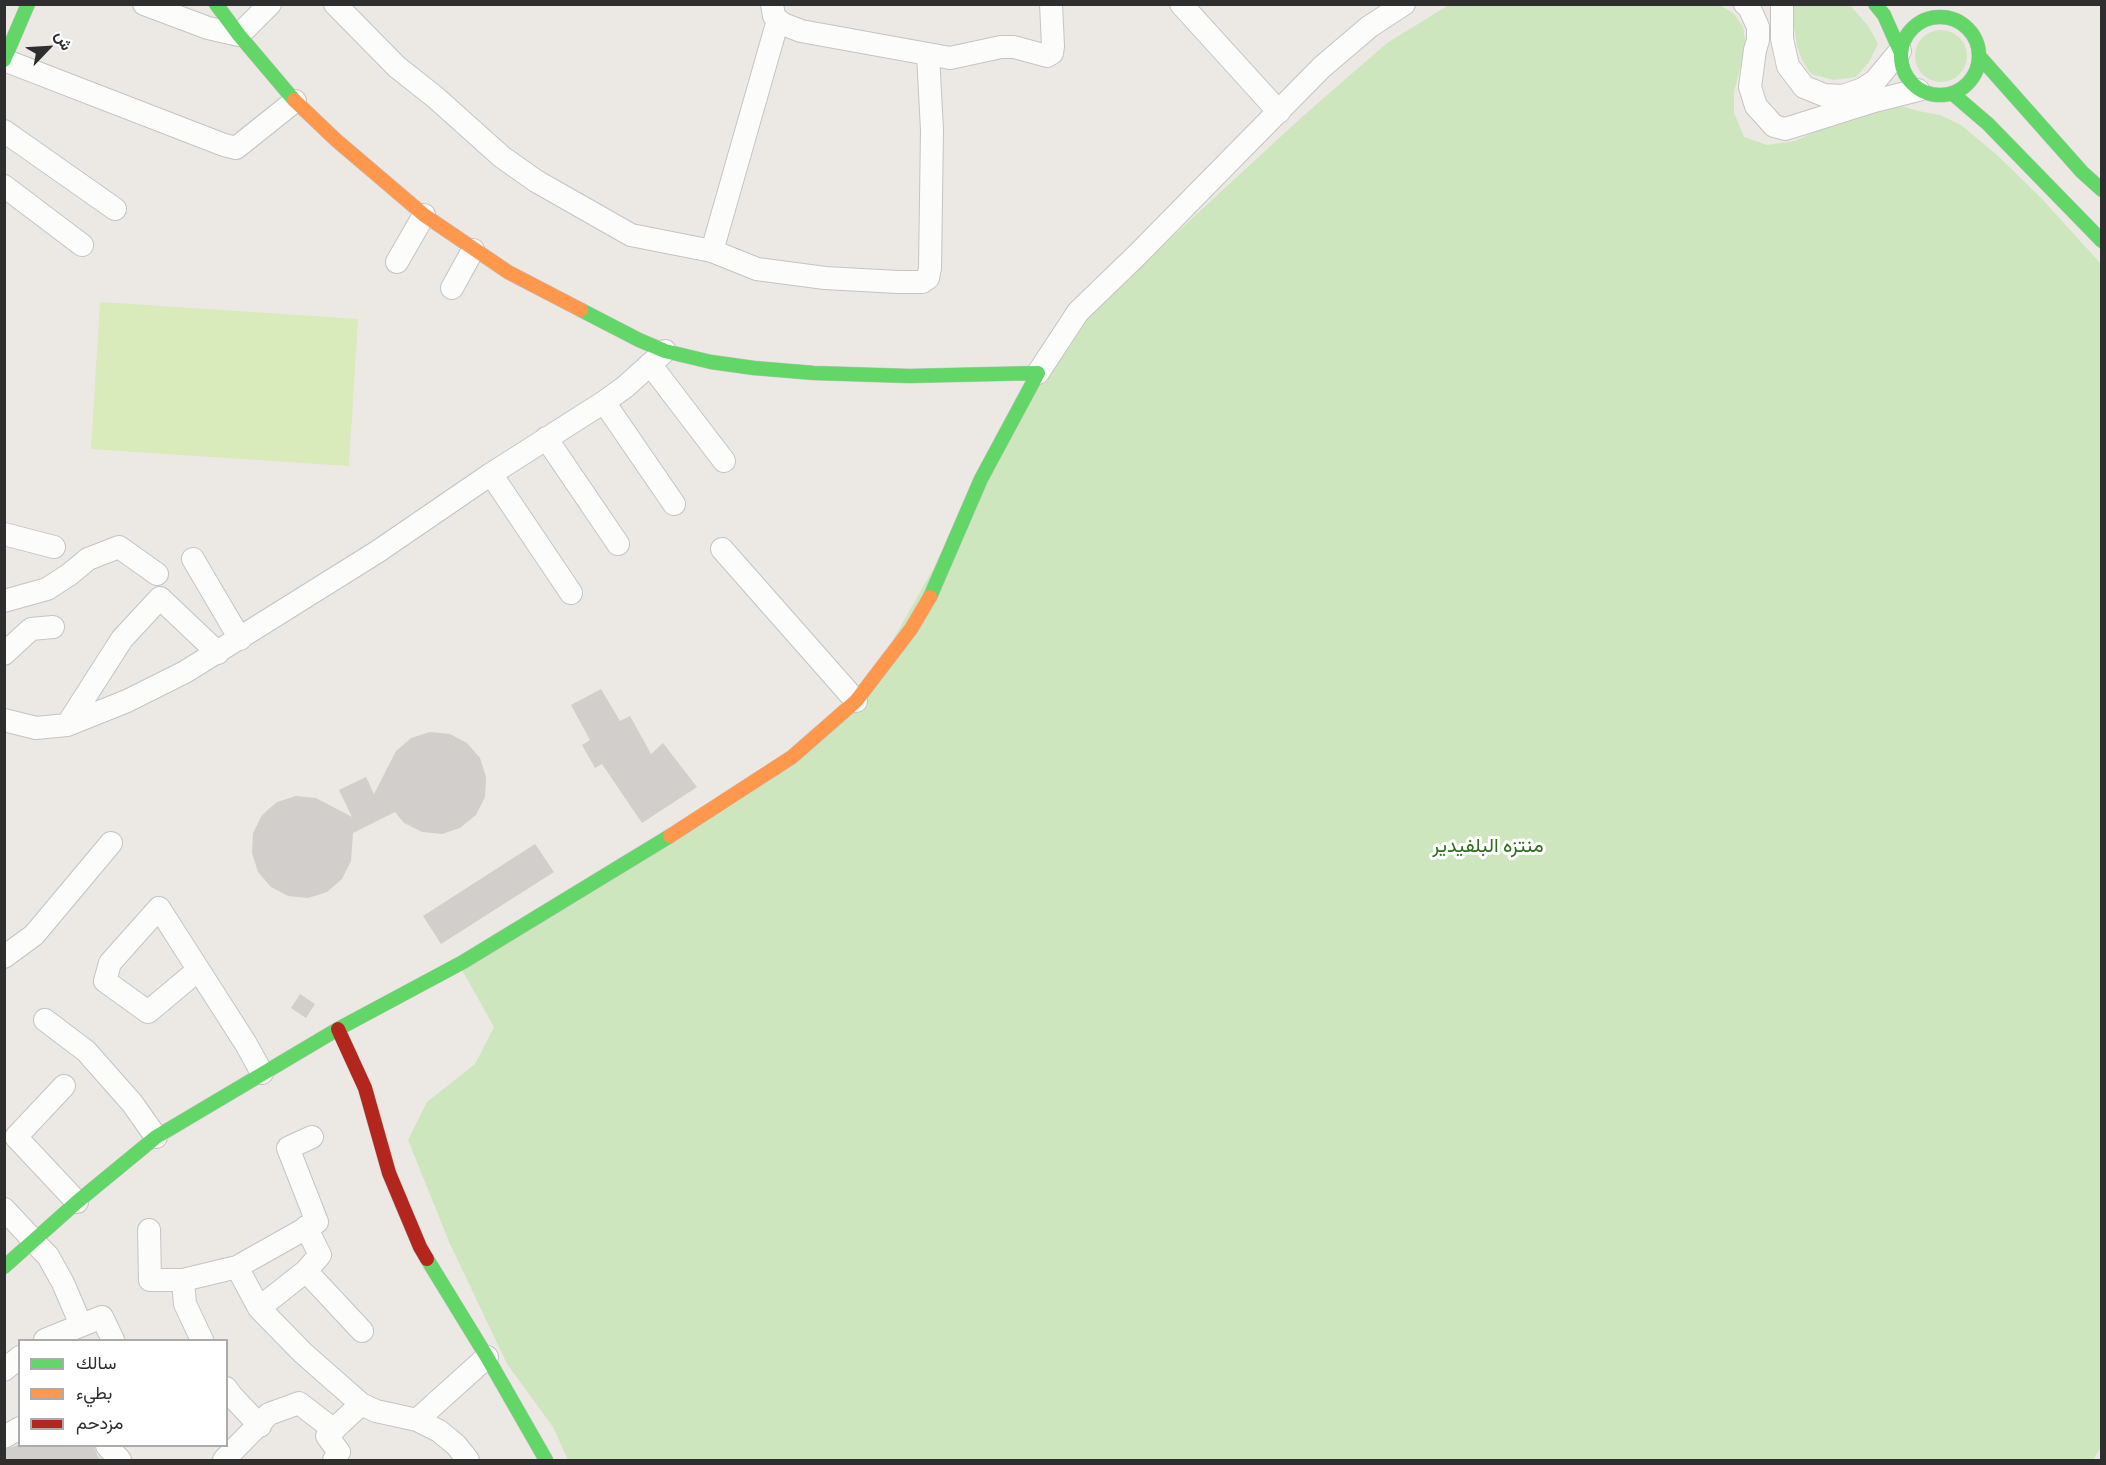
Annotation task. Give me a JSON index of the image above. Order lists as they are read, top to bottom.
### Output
{
  "parks": ["منتزه البلفيدير"],
  "legend": ["سالك", "بطيء", "مزدحم"],
  "north": "top right"
}
